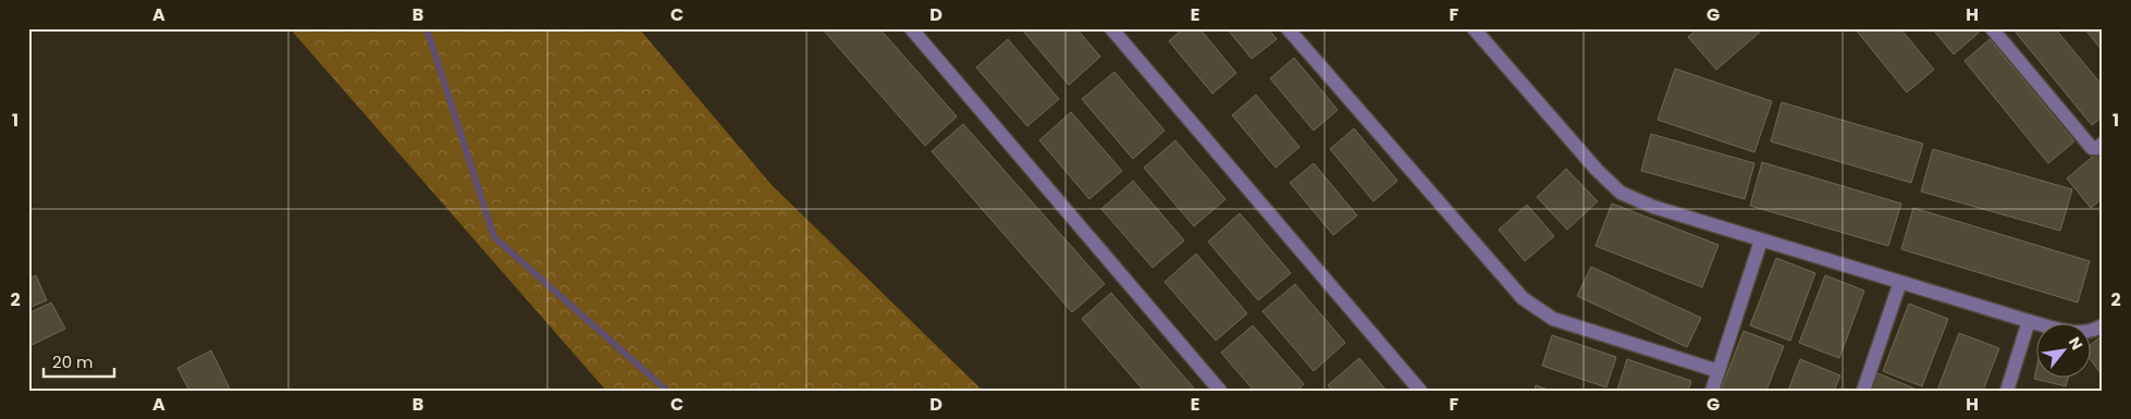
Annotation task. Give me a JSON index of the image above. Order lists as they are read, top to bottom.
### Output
{
  "scale_bar": "20 m",
  "north": "top right",
  "grid": {
    "columns": [
      "A",
      "B",
      "C",
      "D",
      "E",
      "F",
      "G",
      "H"
    ],
    "rows": ["1", "2"]
  }
}
